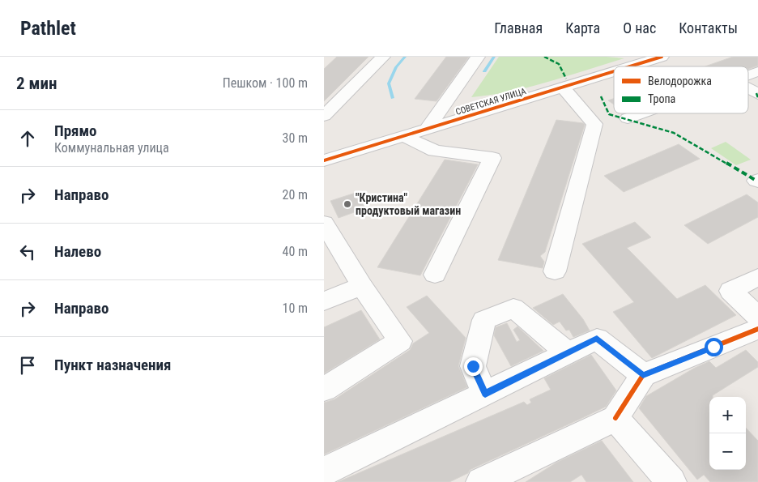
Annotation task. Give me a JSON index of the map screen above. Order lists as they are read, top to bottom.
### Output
{
  "streets": {
    "street": ["СОВЕТСКАЯ УЛИЦА"]
  },
  "places": ["\"Кристина\" продуктовый магазин"],
  "legend": ["Велодорожка", "Тропа"],
  "page": {
    "header": "Pathlet",
    "nav": [
      "Главная",
      "Карта",
      "О нас",
      "Контакты"
    ],
    "heading": ["2 мин", "Пешком · 100 m"],
    "list": [
      ["Прямо", "Коммунальная улица", "30 m"],
      ["Направо", "20 m"],
      ["Налево", "40 m"],
      ["Направо", "10 m"],
      "Пункт назначения"
    ],
    "map_buttons": ["+", "−"]
  }
}
